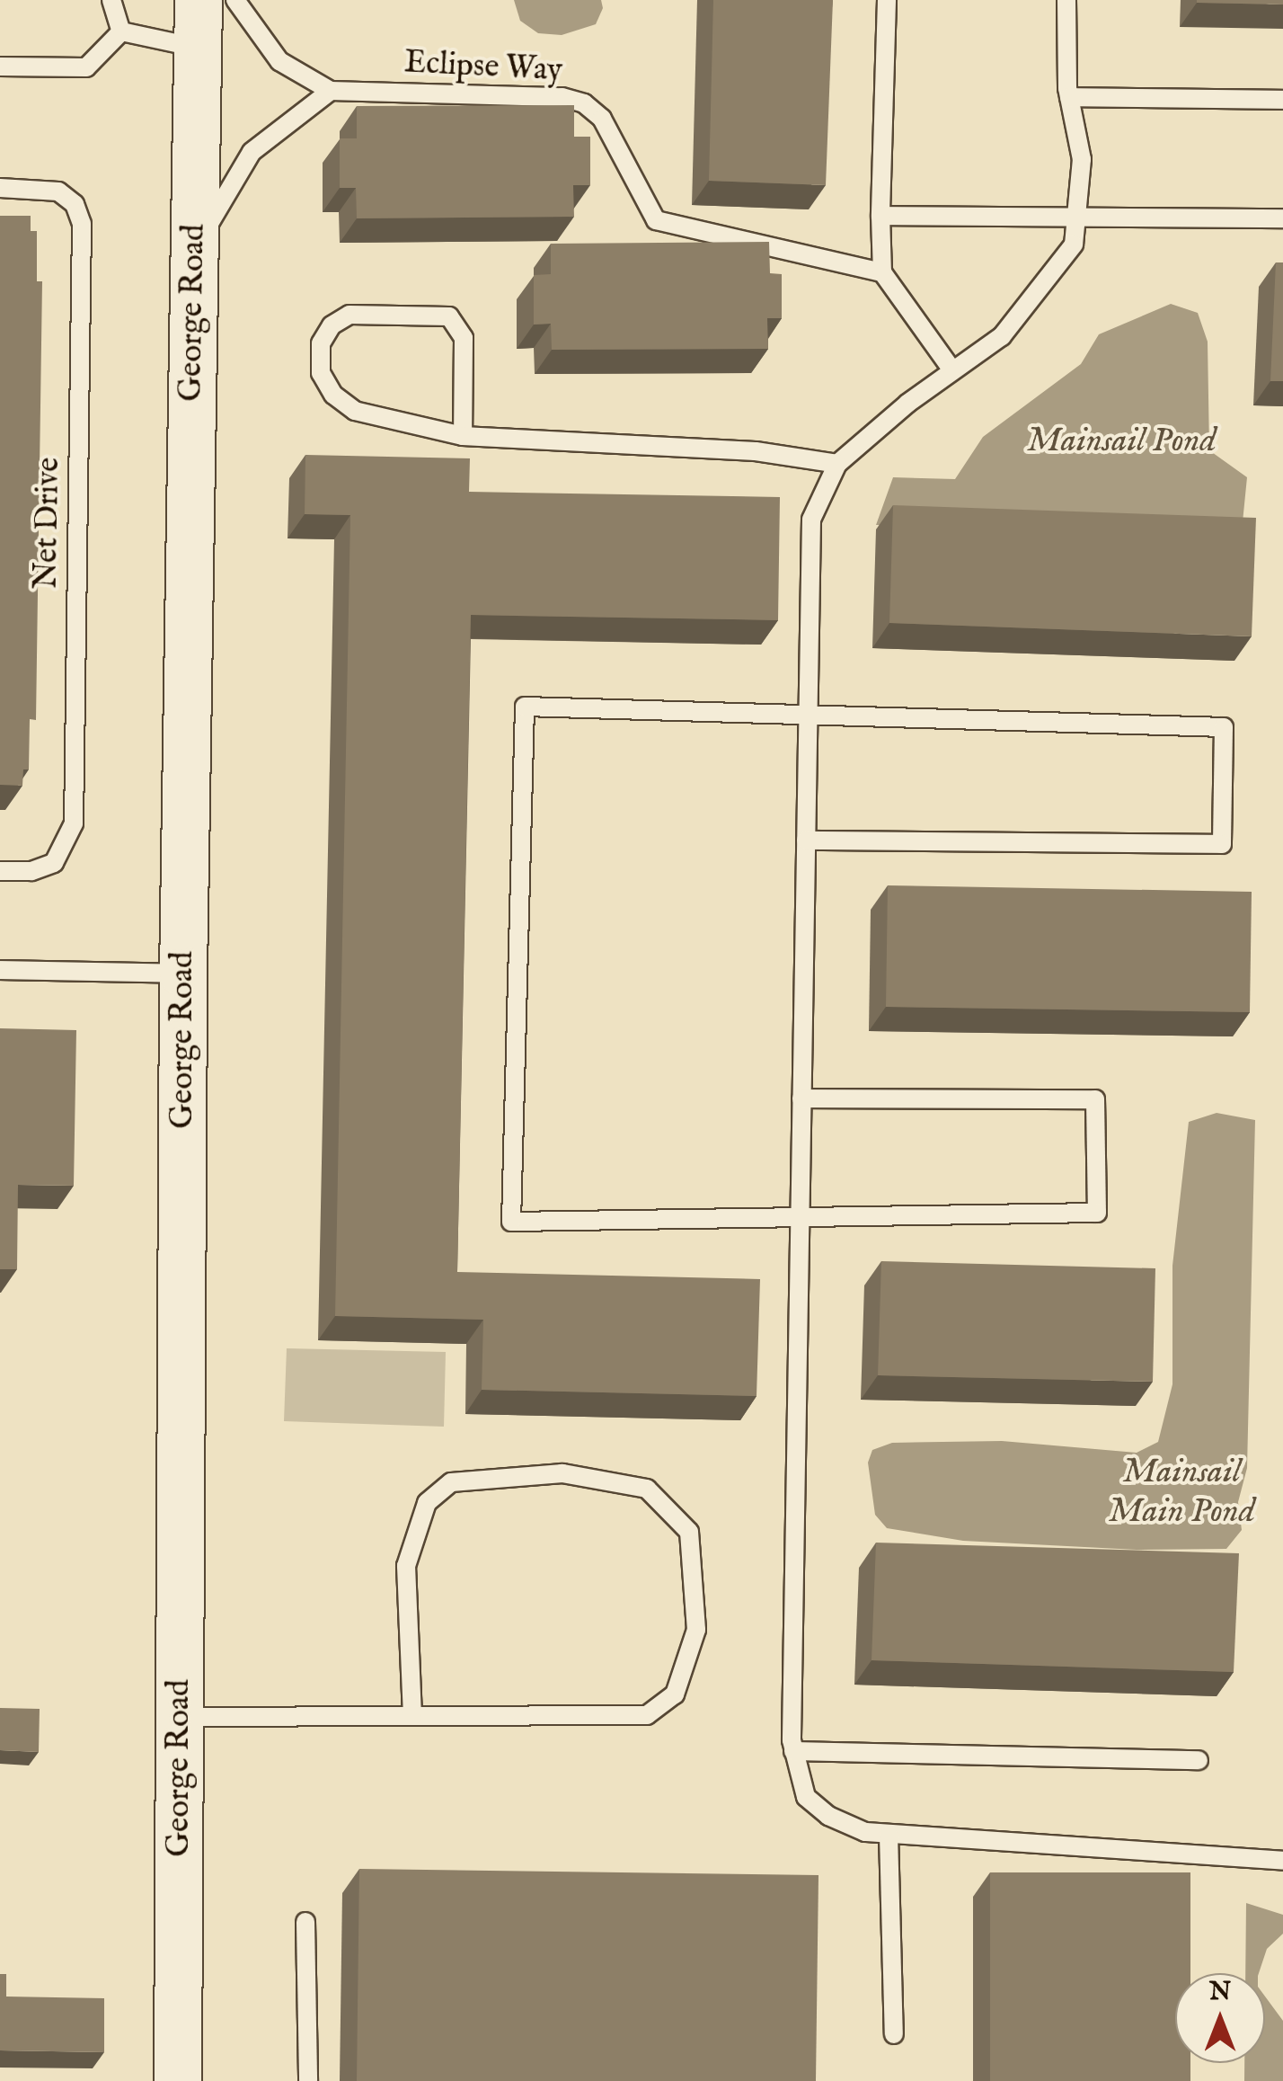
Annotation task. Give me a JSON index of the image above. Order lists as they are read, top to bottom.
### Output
{
  "streets": {
    "street": ["George Road"],
    "lane": ["Eclipse Way", "Net Drive"]
  },
  "water": ["Mainsail Pond", "Mainsail Main Pond"],
  "north": "top"
}
